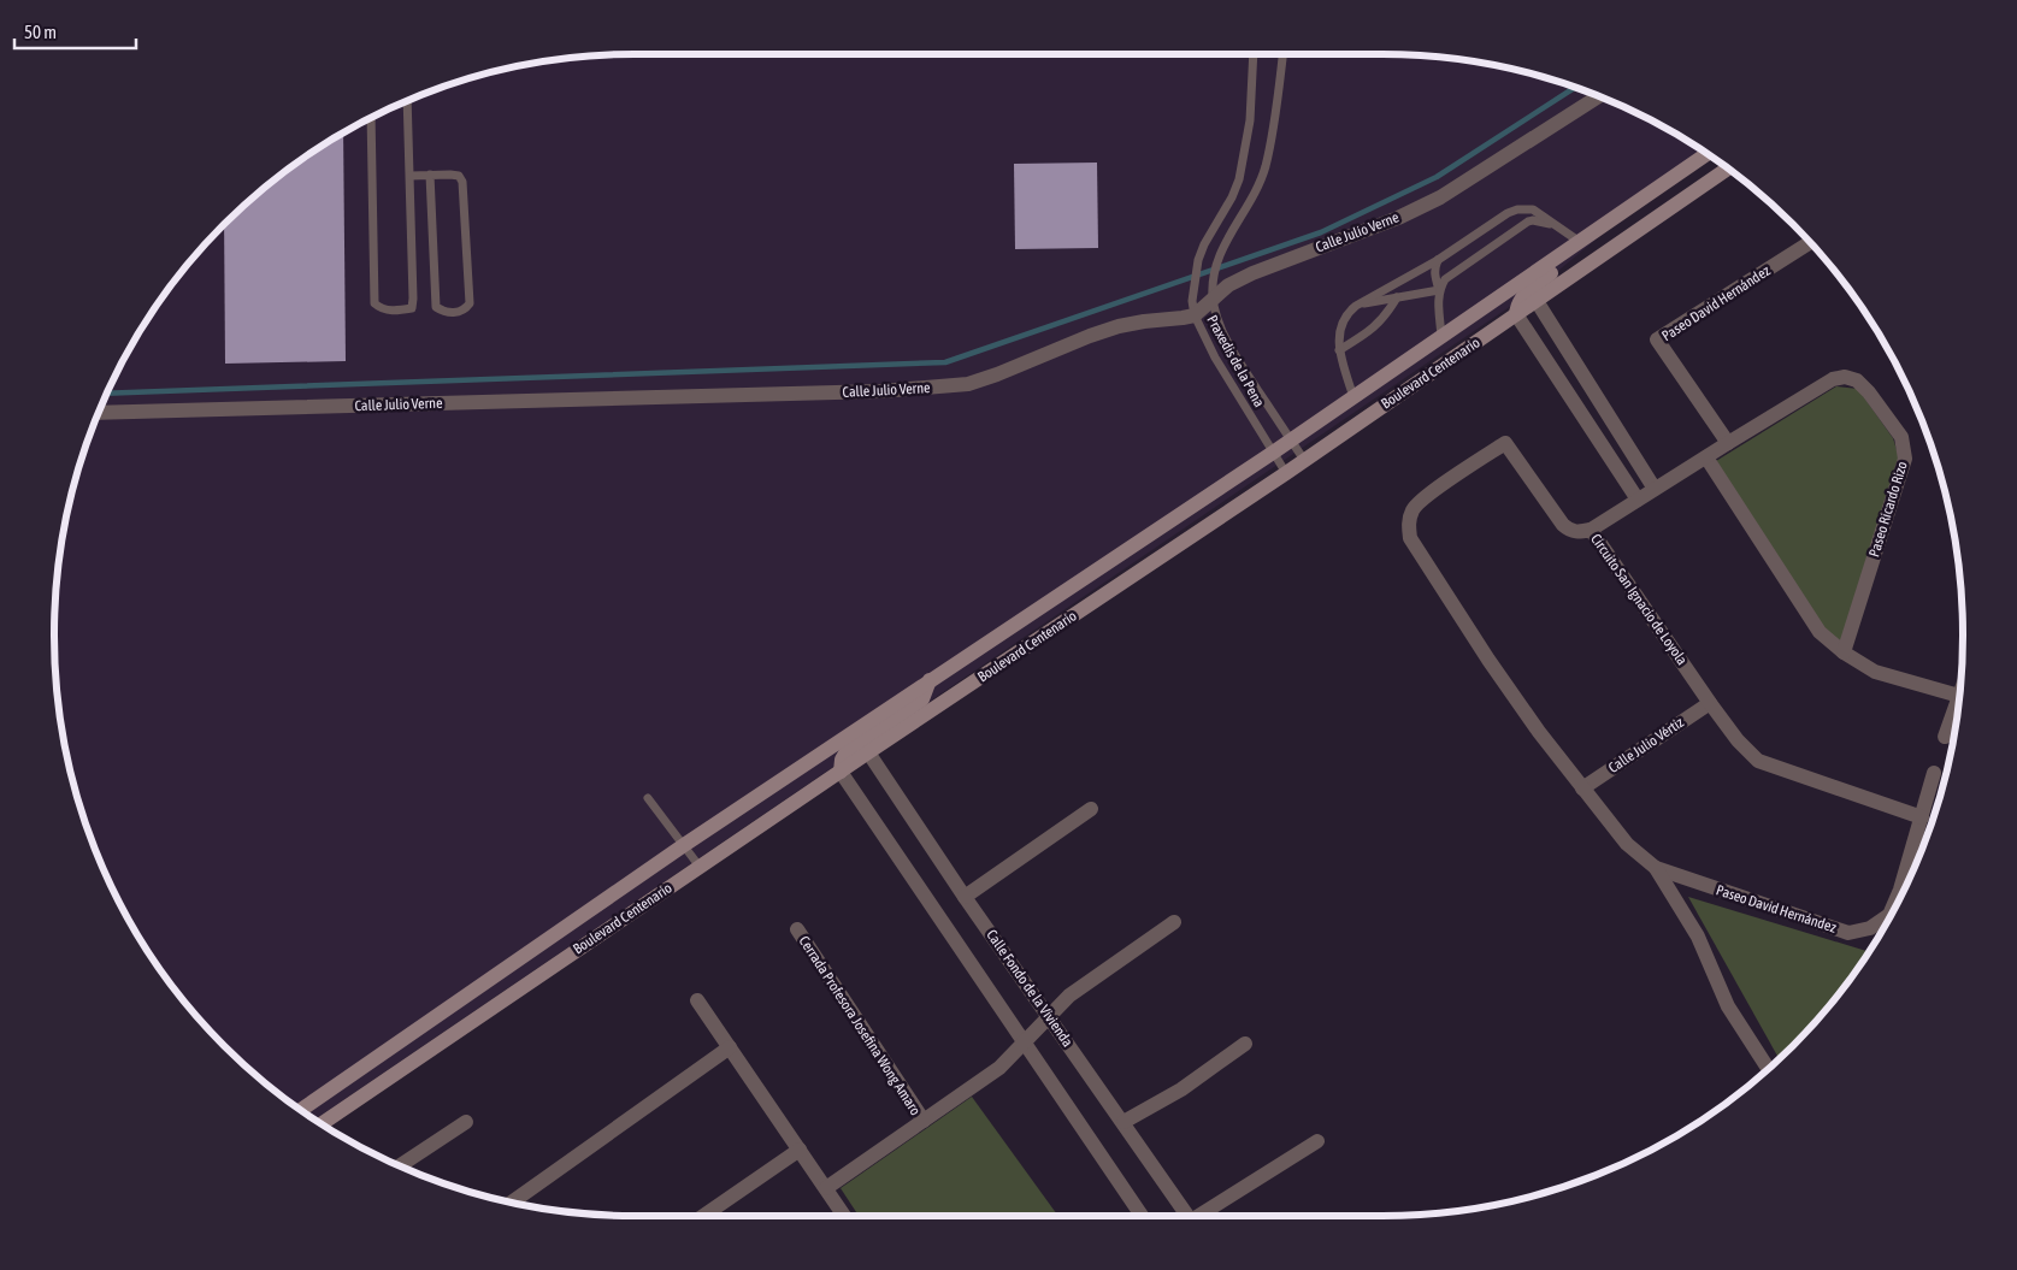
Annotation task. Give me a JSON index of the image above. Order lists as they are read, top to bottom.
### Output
{
  "streets": {
    "main road": ["Boulevard Centenario"],
    "street": [
      "Calle Julio Verne",
      "Paseo David Hernández",
      "Paseo Ricardo Rizo",
      "Circuito San Ignacio de Loyola",
      "Calle Julio Vértiz",
      "Calle Fondo de la Vivienda",
      "Cerrada Profesora Josefina Wong Amaro"
    ],
    "lane": ["Praxedis de la Pena"]
  },
  "crossings": [
    ["Calle Julio Verne", "Praxedis de la Pena"],
    ["Paseo David Hernández", "Paseo Ricardo Rizo"],
    ["Paseo David Hernández", "Circuito San Ignacio de Loyola"],
    ["Praxedis de la Pena", "Boulevard Centenario"],
    ["Boulevard Centenario", "Calle Fondo de la Vivienda"],
    ["Circuito San Ignacio de Loyola", "Calle Julio Vértiz"]
  ],
  "scale_bar": "50 m"
}
